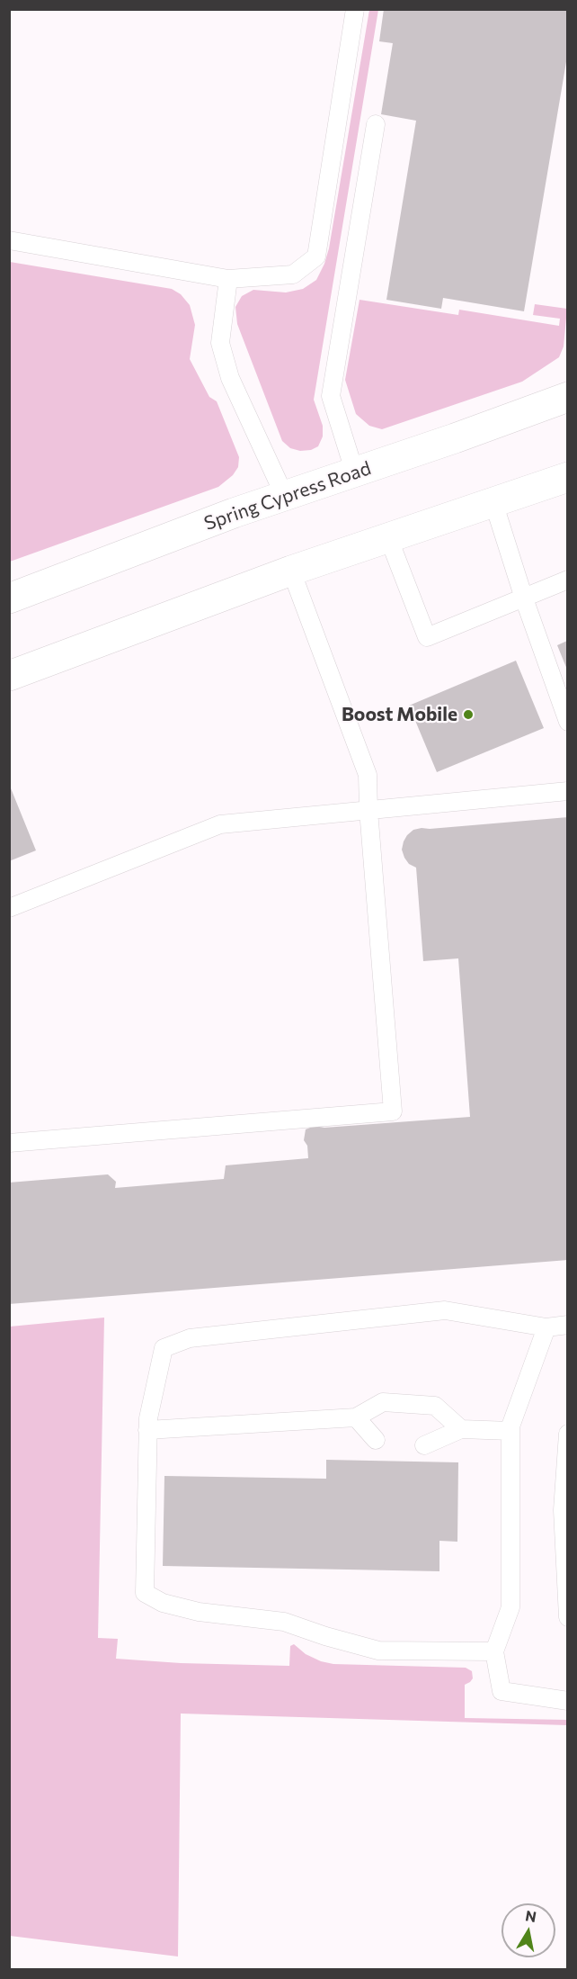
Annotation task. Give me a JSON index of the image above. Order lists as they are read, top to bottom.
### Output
{
  "streets": {
    "main road": ["Spring Cypress Road"]
  },
  "places": ["Boost Mobile"],
  "north": "top"
}
